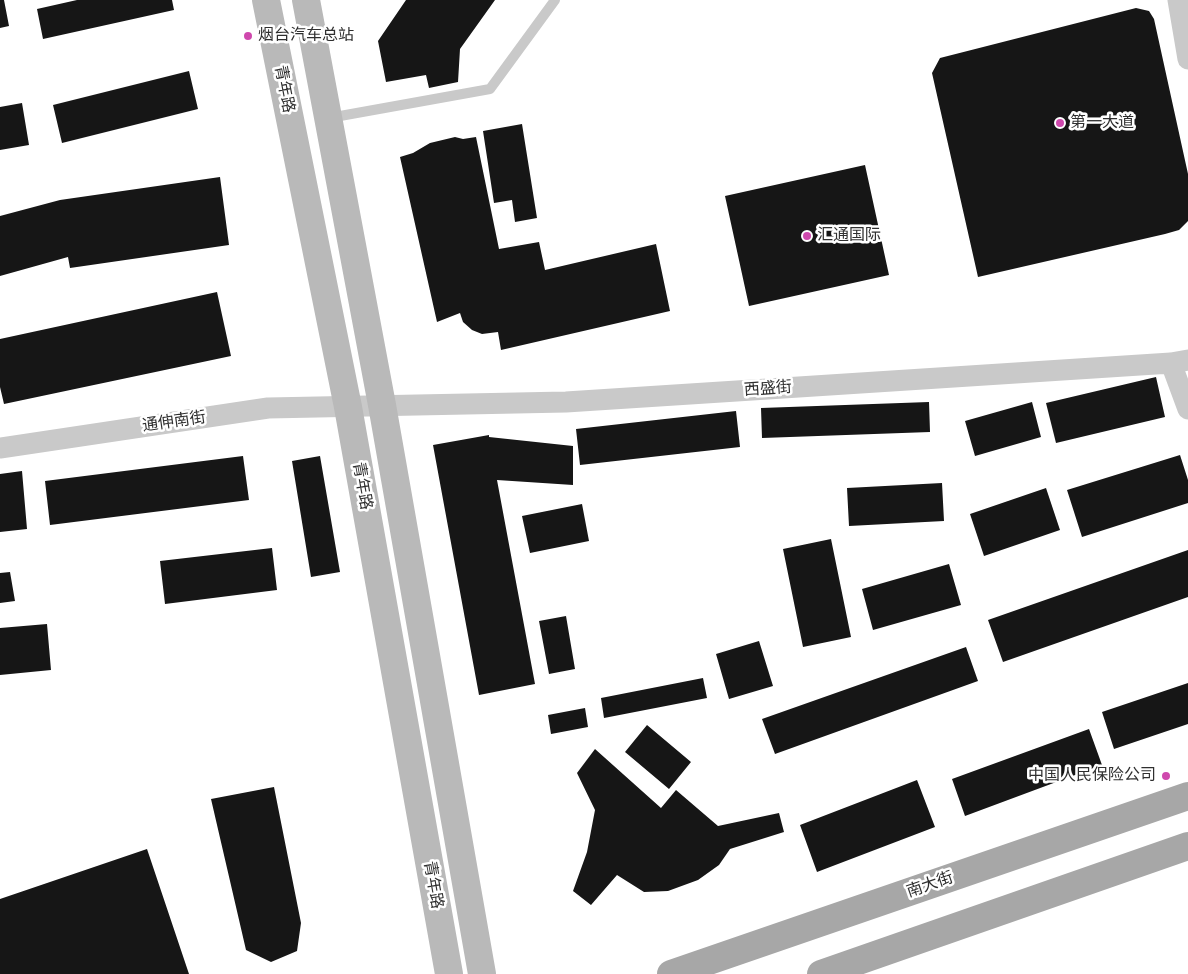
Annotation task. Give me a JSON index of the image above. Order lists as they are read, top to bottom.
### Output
{
  "streets": {
    "main road": ["青年路", "南大街"],
    "street": ["西盛街", "通伸南街"]
  },
  "crossings": [
    ["青年路", "西盛街"],
    ["青年路", "通伸南街"],
    ["西盛街", "通伸南街"]
  ],
  "places": [
    "烟台汽车总站",
    "第一大道",
    "汇通国际",
    "中国人民保险公司"
  ]
}
